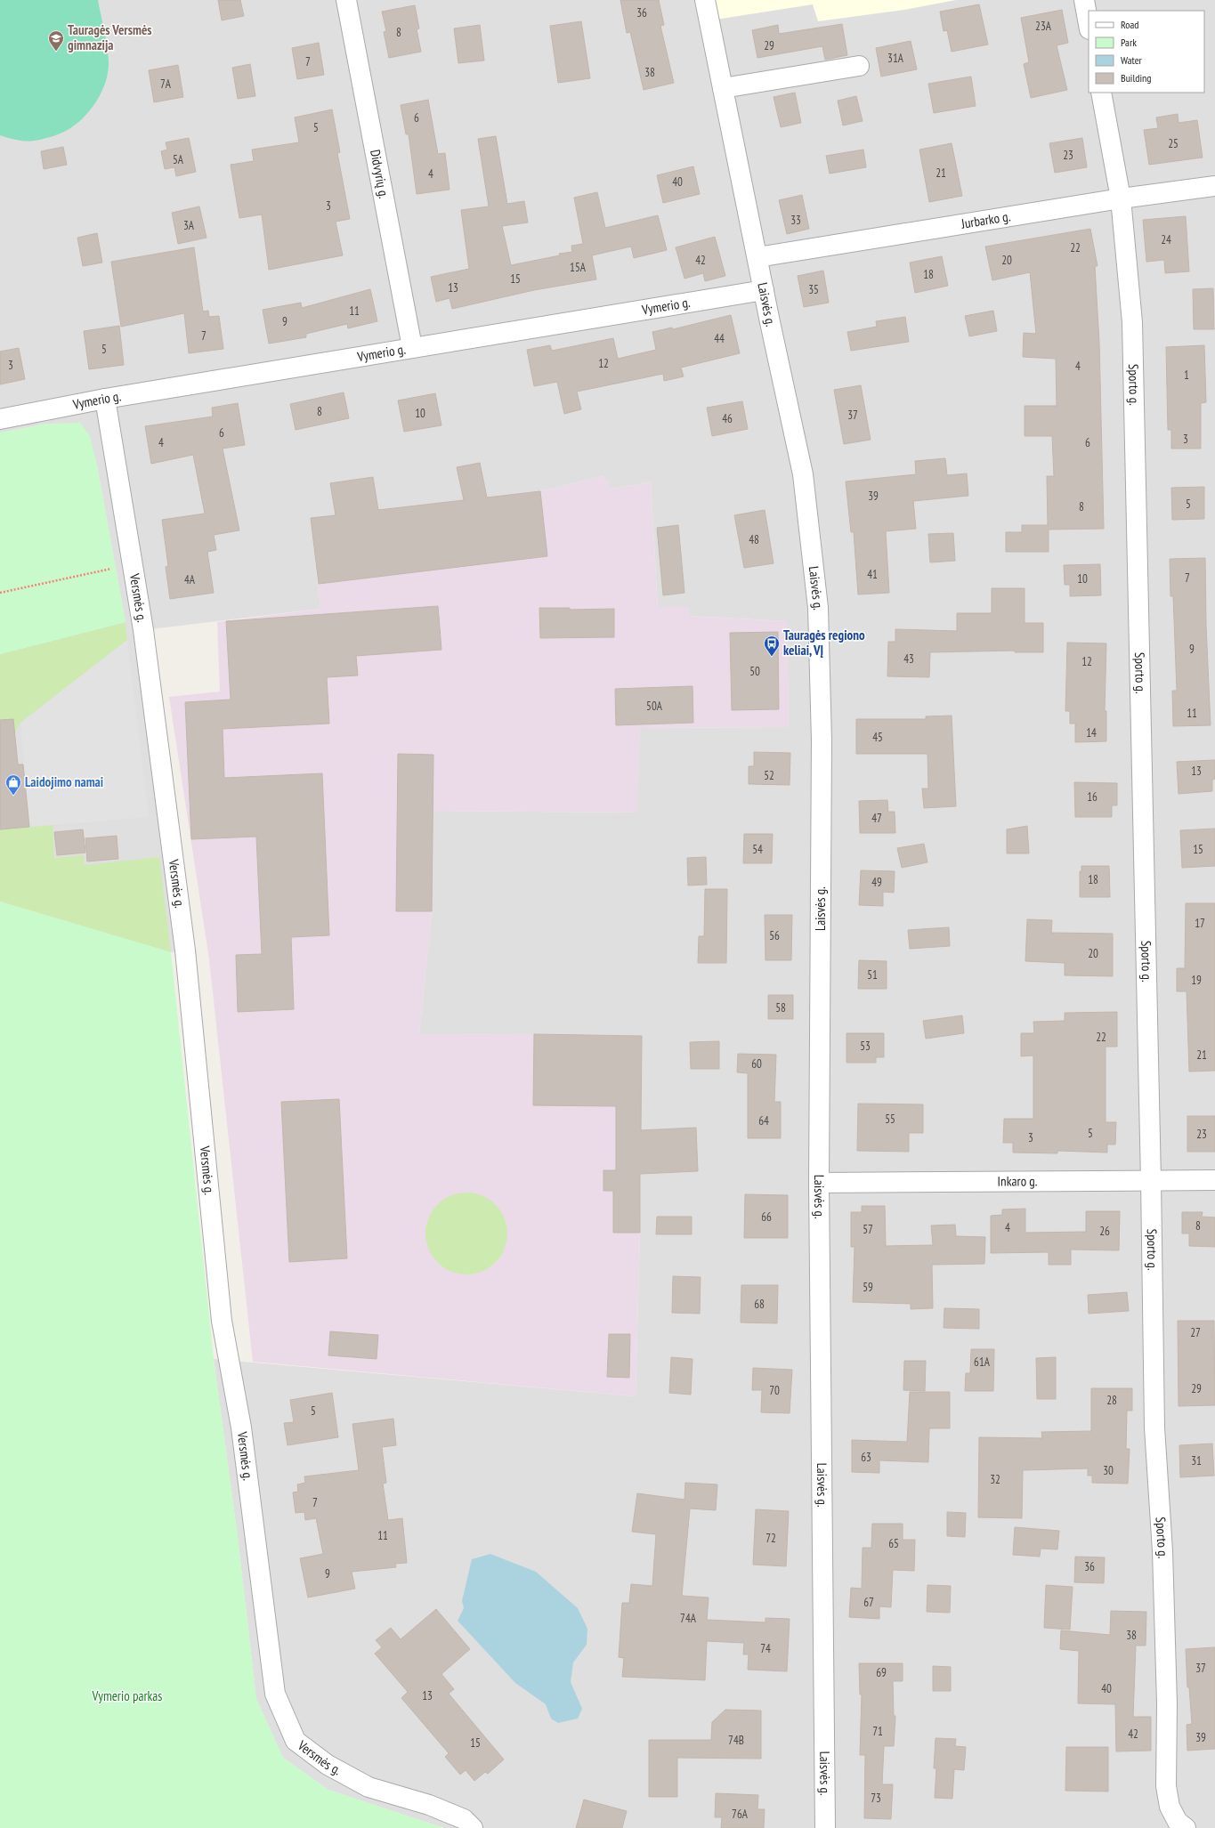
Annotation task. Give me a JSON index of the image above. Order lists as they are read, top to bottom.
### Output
{
  "streets": {
    "street": [
      "Didvyrių g.",
      "Jurbarko g.",
      "Laisvės g.",
      "Vymerio g.",
      "Sporto g.",
      "Versmės g.",
      "Inkaro g."
    ]
  },
  "crossings": [
    ["Didvyrių g.", "Vymerio g."],
    ["Jurbarko g.", "Laisvės g."],
    ["Jurbarko g.", "Sporto g."],
    ["Laisvės g.", "Vymerio g."],
    ["Laisvės g.", "Inkaro g."],
    ["Vymerio g.", "Versmės g."],
    ["Sporto g.", "Inkaro g."]
  ],
  "parks": ["Vymerio parkas"],
  "places": {
    "school or university": ["Tauragės Versmės gimnazija"],
    "bus stop": ["Tauragės regiono keliai, VĮ"],
    "shop": ["Laidojimo namai"]
  },
  "house_numbers": [
    "36",
    "23A",
    "8",
    "29",
    "31A",
    "7",
    "38",
    "7A",
    "6",
    "5",
    "25",
    "23",
    "5A",
    "21",
    "4",
    "40",
    "3",
    "33",
    "3A",
    "24",
    "22",
    "42",
    "20",
    "15A",
    "18",
    "15",
    "13",
    "35",
    "11",
    "9",
    "7",
    "44",
    "5",
    "12",
    "3",
    "4",
    "1",
    "8",
    "10",
    "37",
    "46",
    "6",
    "3",
    "4",
    "6",
    "39",
    "5",
    "8",
    "48",
    "41",
    "7",
    "10",
    "4A",
    "9",
    "43",
    "12",
    "50",
    "50A",
    "11",
    "14",
    "45",
    "13",
    "52",
    "16",
    "47",
    "54",
    "15",
    "18",
    "49",
    "17",
    "56",
    "20",
    "51",
    "19",
    "58",
    "22",
    "53",
    "21",
    "60",
    "55",
    "64",
    "5",
    "23",
    "3",
    "66",
    "8",
    "4",
    "57",
    "26",
    "59",
    "68",
    "27",
    "61A",
    "29",
    "70",
    "28",
    "5",
    "63",
    "31",
    "30",
    "32",
    "7",
    "11",
    "72",
    "65",
    "36",
    "9",
    "67",
    "74A",
    "38",
    "74",
    "37",
    "69",
    "40",
    "13",
    "71",
    "42",
    "39",
    "74B",
    "15",
    "73",
    "76A"
  ],
  "legend": [
    "Road",
    "Park",
    "Water",
    "Building"
  ]
}
